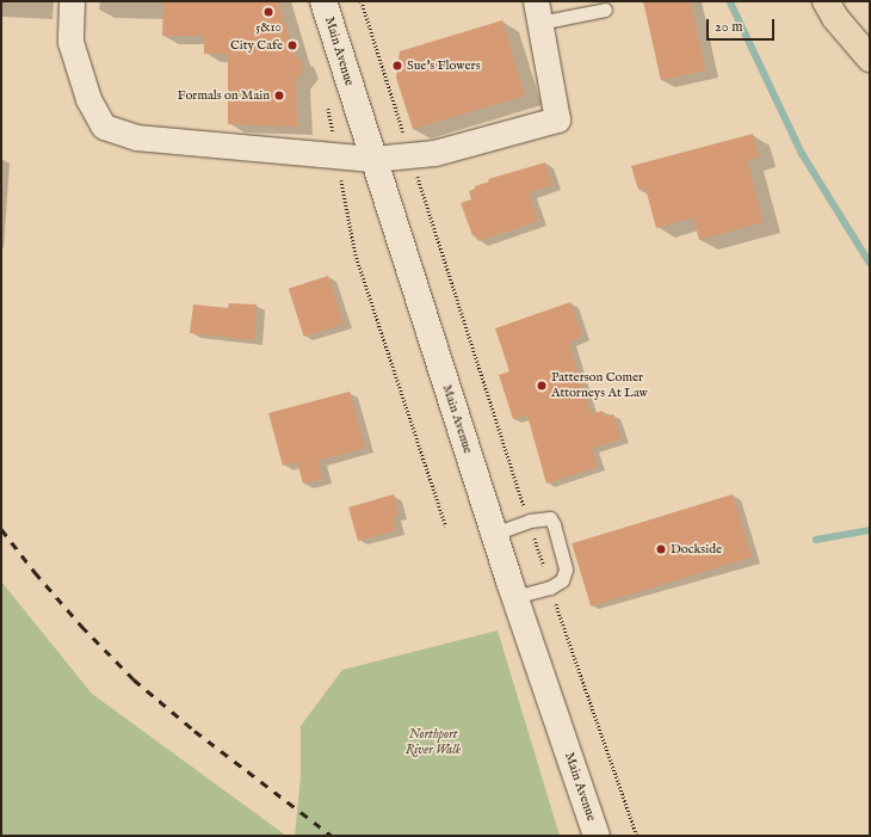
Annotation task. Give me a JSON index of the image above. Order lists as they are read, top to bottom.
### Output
{
  "streets": {
    "main road": ["Main Avenue"]
  },
  "parks": ["Northport River Walk"],
  "places": [
    "5&10",
    "City Cafe",
    "Sue's Flowers",
    "Formals on Main",
    "Patterson Comer Attorneys At Law",
    "Dockside"
  ],
  "scale_bar": "20 m"
}
